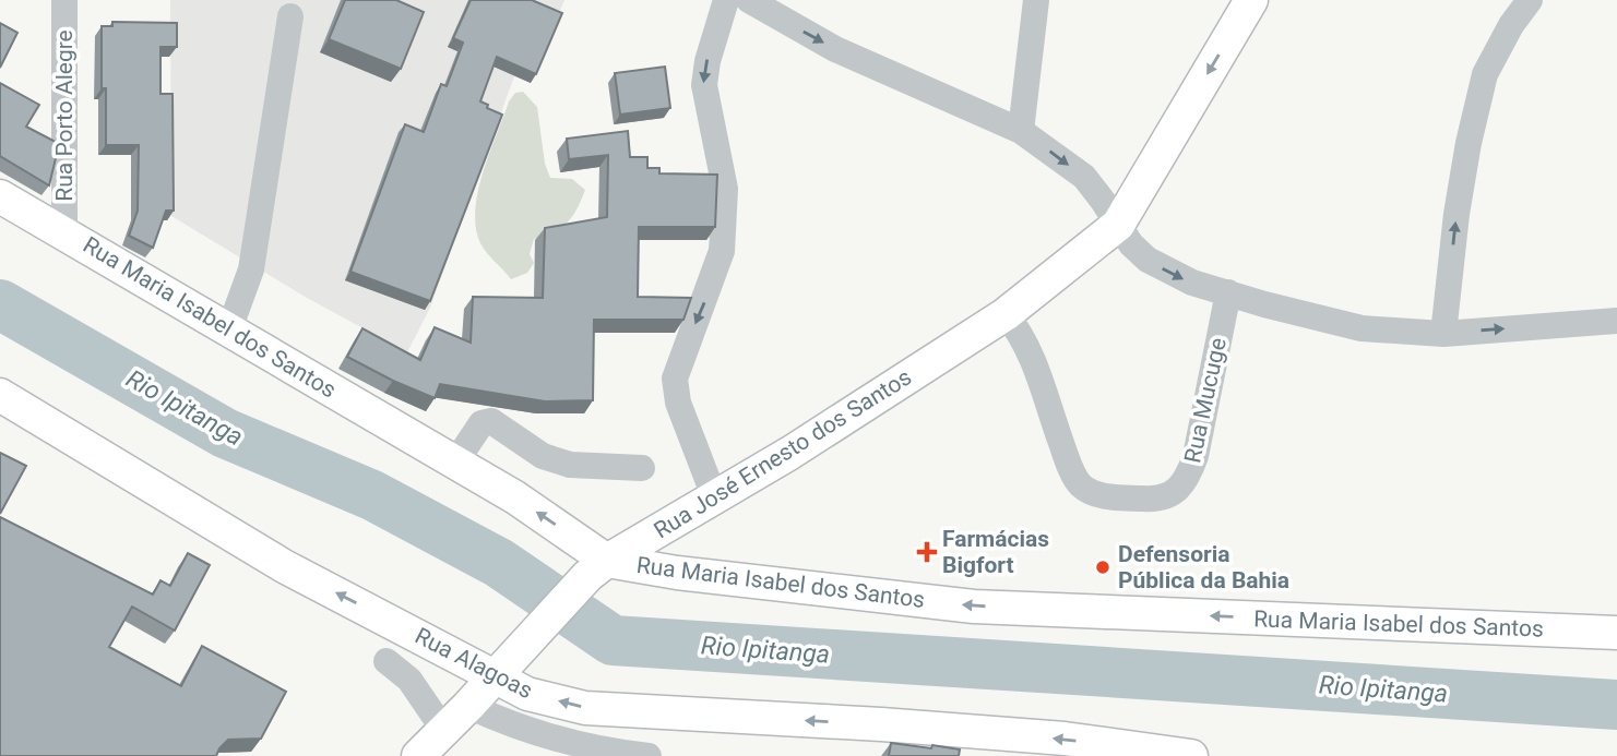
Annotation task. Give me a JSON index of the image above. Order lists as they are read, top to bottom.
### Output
{
  "streets": {
    "main road": ["Rua Maria Isabel dos Santos", "Rua José Ernesto dos Santos", "Rua Alagoas"],
    "street": ["Rua Porto Alegre", "Rua Mucuge"]
  },
  "crossings": [
    ["Rua Porto Alegre", "Rua Maria Isabel dos Santos"],
    ["Rua Maria Isabel dos Santos", "Rua José Ernesto dos Santos"],
    ["Rua Mucuge", "Rua José Ernesto dos Santos"],
    ["Rua José Ernesto dos Santos", "Rua Alagoas"]
  ],
  "one_way": ["Rua Maria Isabel dos Santos", "Rua Alagoas"],
  "water": ["Rio Ipitanga"],
  "places": {
    "health": ["Farmácias Bigfort"],
    "other": ["Defensoria Pública da Bahia"]
  }
}
